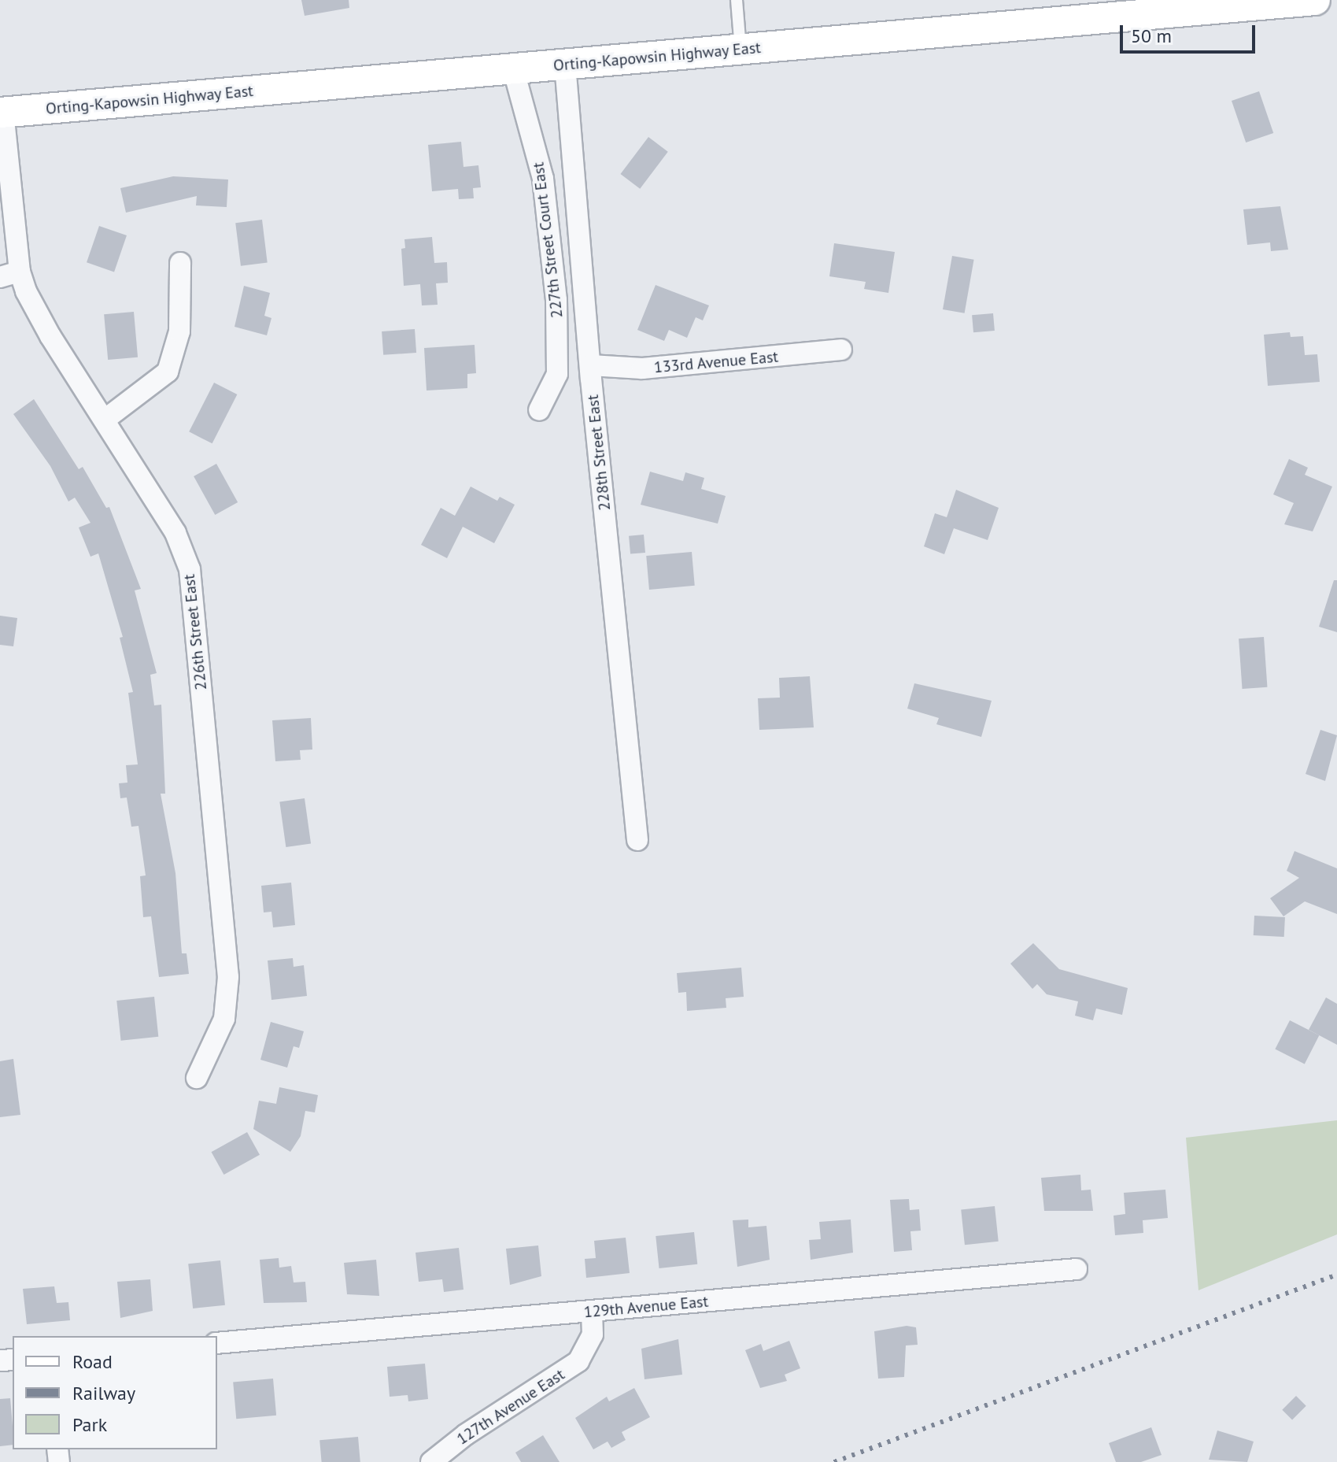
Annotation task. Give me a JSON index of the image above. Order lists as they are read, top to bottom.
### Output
{
  "streets": {
    "main road": ["Orting-Kapowsin Highway East"],
    "street": [
      "227th Street Court East",
      "133rd Avenue East",
      "228th Street East",
      "226th Street East",
      "129th Avenue East",
      "127th Avenue East"
    ]
  },
  "crossings": [
    ["Orting-Kapowsin Highway East", "227th Street Court East"],
    ["Orting-Kapowsin Highway East", "228th Street East"],
    ["Orting-Kapowsin Highway East", "226th Street East"],
    ["133rd Avenue East", "228th Street East"],
    ["129th Avenue East", "127th Avenue East"]
  ],
  "legend": ["Road", "Railway", "Park"],
  "scale_bar": "50 m"
}
